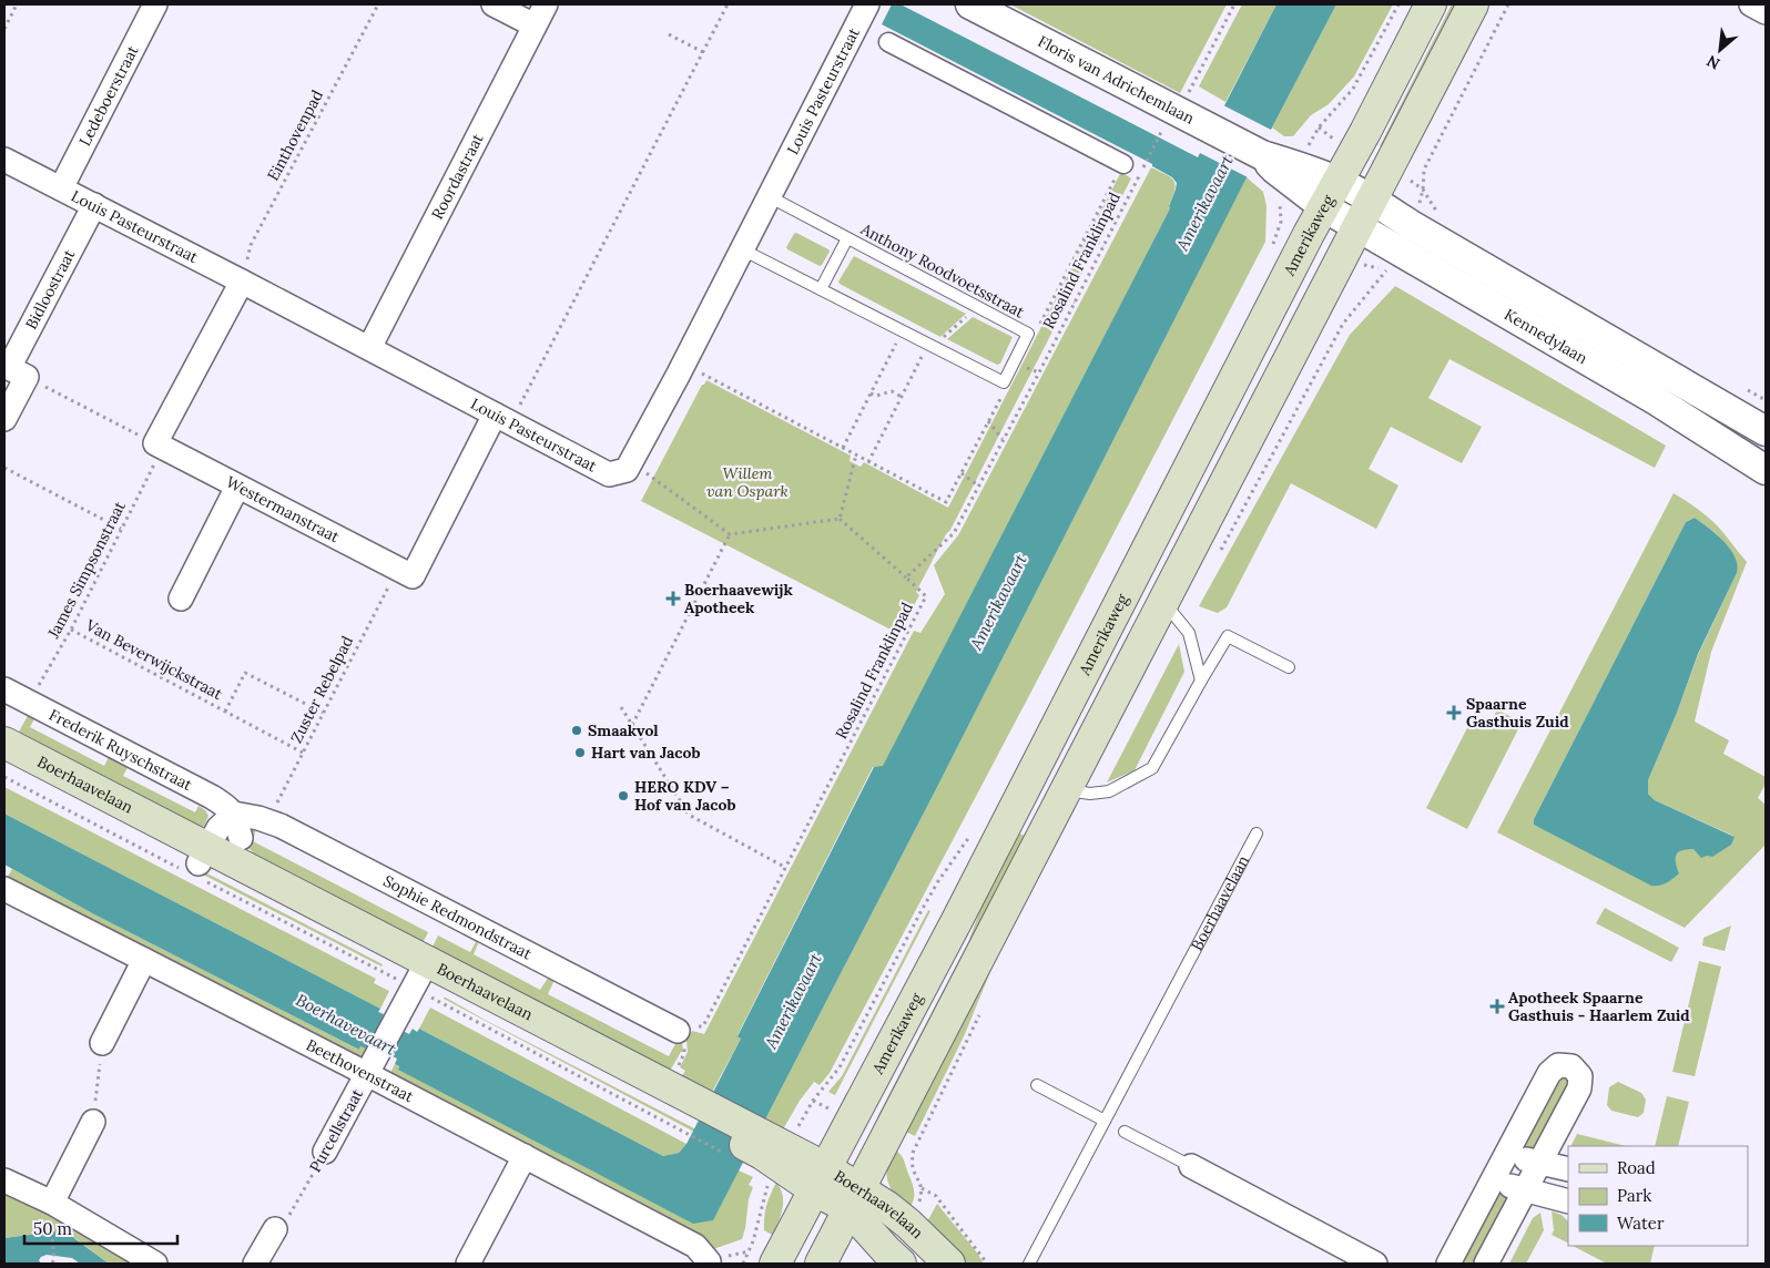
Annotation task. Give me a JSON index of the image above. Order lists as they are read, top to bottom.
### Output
{
  "streets": {
    "main road": ["Amerikaweg", "Boerhaavelaan"],
    "street": [
      "Floris van Adrichemlaan",
      "Louis Pasteurstraat",
      "Ledeboerstraat",
      "Roordastraat",
      "Bidloostraat",
      "Kennedylaan",
      "Westermanstraat",
      "Frederik Ruyschstraat",
      "Sophie Redmondstraat",
      "Beethovenstraat",
      "Purcellstraat"
    ],
    "lane": ["Anthony Roodvoetsstraat"],
    "path": [
      "Einthovenpad",
      "Rosalind Franklinpad",
      "James Simpsonstraat",
      "Van Beverwijckstraat",
      "Zuster Rebelpad"
    ]
  },
  "crossings": [
    ["Floris van Adrichemlaan", "Amerikaweg"],
    ["Floris van Adrichemlaan", "Kennedylaan"],
    ["Louis Pasteurstraat", "Ledeboerstraat"],
    ["Louis Pasteurstraat", "Einthovenpad"],
    ["Louis Pasteurstraat", "Roordastraat"],
    ["Louis Pasteurstraat", "Anthony Roodvoetsstraat"],
    ["Louis Pasteurstraat", "Bidloostraat"],
    ["Amerikaweg", "Kennedylaan"],
    ["Amerikaweg", "Boerhaavelaan"],
    ["Rosalind Franklinpad", "Sophie Redmondstraat"],
    ["Westermanstraat", "James Simpsonstraat"],
    ["Westermanstraat", "Zuster Rebelpad"],
    ["James Simpsonstraat", "Van Beverwijckstraat"],
    ["James Simpsonstraat", "Frederik Ruyschstraat"],
    ["Van Beverwijckstraat", "Zuster Rebelpad"],
    ["Zuster Rebelpad", "Sophie Redmondstraat"],
    ["Frederik Ruyschstraat", "Sophie Redmondstraat"],
    ["Boerhaavelaan", "Purcellstraat"],
    ["Beethovenstraat", "Purcellstraat"]
  ],
  "water": ["Amerikavaart", "Boerhavevaart"],
  "parks": ["Willem van Ospark"],
  "places": {
    "health": ["Boerhaavewijk Apotheek", "Spaarne Gasthuis Zuid", "Apotheek Spaarne Gasthuis - Haarlem Zuid"],
    "other": ["Smaakvol", "Hart van Jacob", "HERO KDV – Hof van Jacob"]
  },
  "legend": ["Road", "Park", "Water"],
  "scale_bar": "50 m",
  "north": "bottom left"
}
